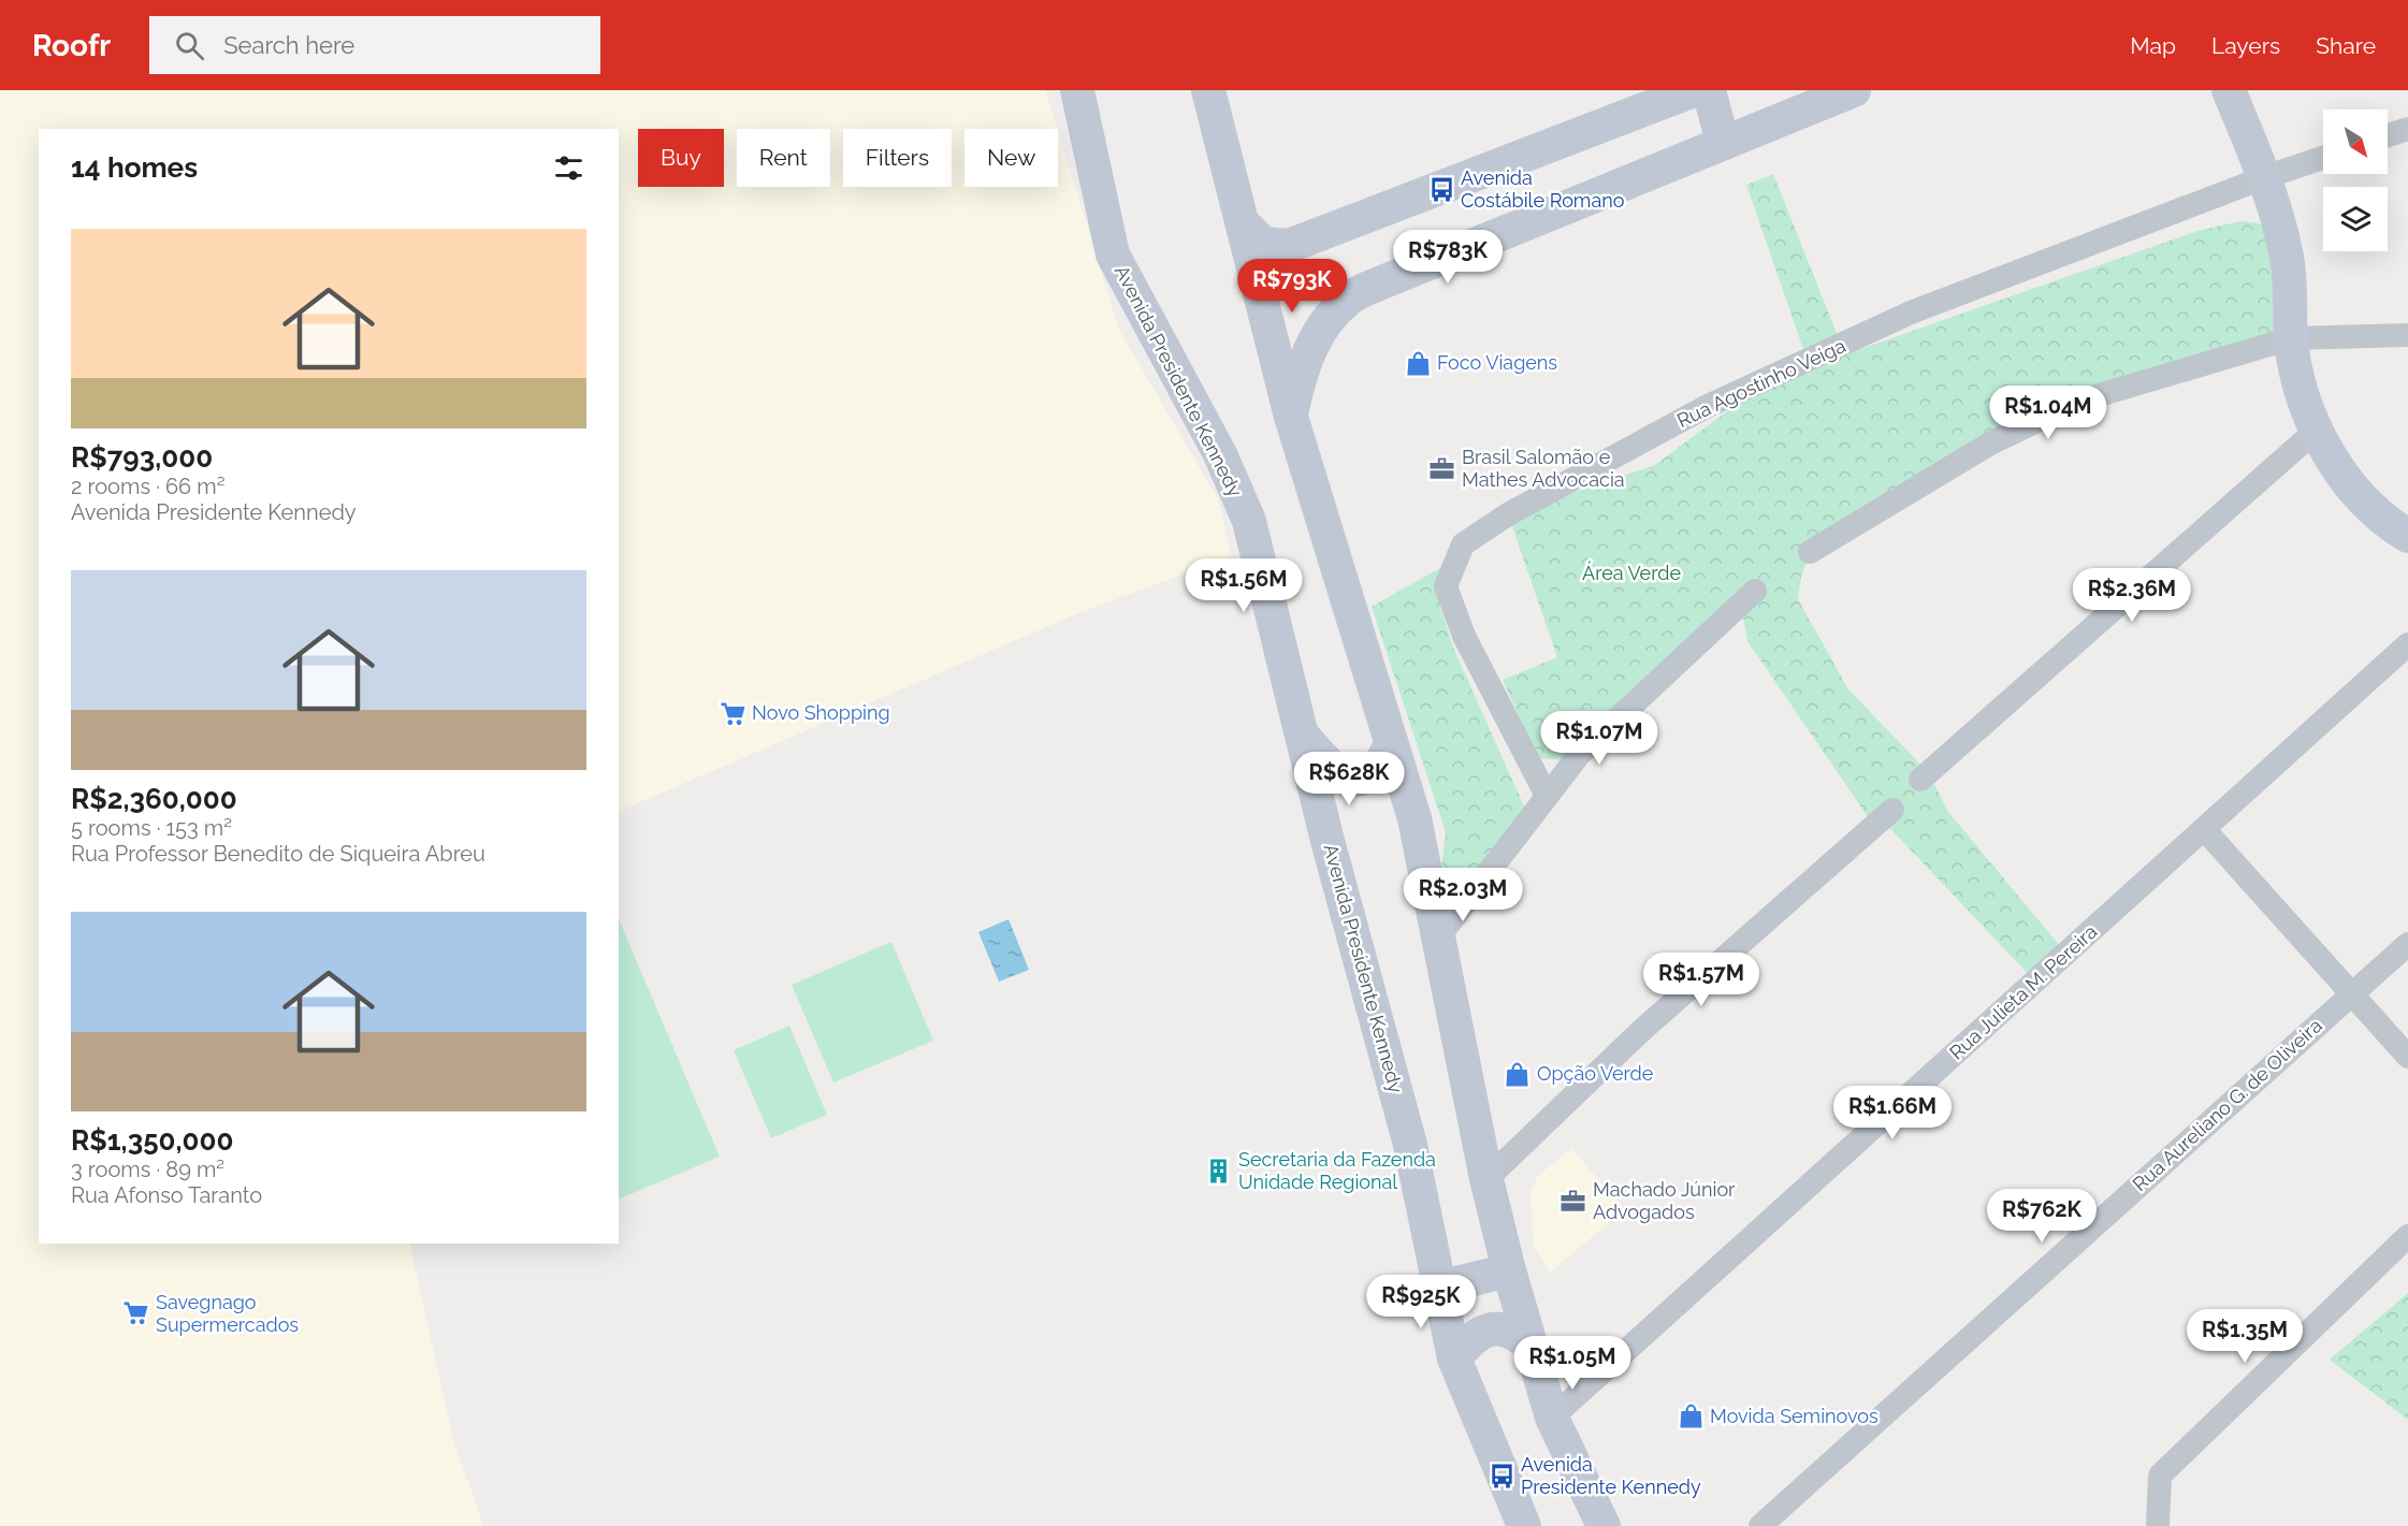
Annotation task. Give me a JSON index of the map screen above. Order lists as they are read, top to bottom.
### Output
{
  "streets": {
    "main road": ["Avenida Presidente Kennedy"],
    "street": ["Rua Agostinho Veiga", "Rua Julieta M. Pereira", "Rua Aureliano G. de Oliveira"]
  },
  "parks": ["Área Verde"],
  "places": {
    "bus stop": ["Avenida Costábile Romano", "Avenida Presidente Kennedy"],
    "shop": ["Foco Viagens", "Opção Verde", "Movida Seminovos"],
    "office": ["Brasil Salomão e Mathes Advocacia", "Machado Júnior Advogados"],
    "supermarket": ["Novo Shopping", "Savegnago Supermercados"],
    "building": ["Secretaria da Fazenda Unidade Regional"]
  },
  "north": "bottom right",
  "page": {
    "header": "Roofr",
    "search": "Search here",
    "nav": ["Map", "Layers", "Share"],
    "chip": [
      "Buy",
      "Rent",
      "Filters",
      "New"
    ],
    "heading": "14 homes",
    "list": [
      {
        "name": "R$793,000",
        "note": "2 rooms · 66 m² · Avenida Presidente Kennedy"
      },
      {
        "name": "R$2,360,000",
        "note": "5 rooms · 153 m² · Rua Professor Benedito de Siqueira Abreu"
      },
      {
        "name": "R$1,350,000",
        "note": "3 rooms · 89 m² · Rua Afonso Taranto"
      }
    ],
    "price": [
      "R$783K",
      "R$793K",
      "R$1.04M",
      "R$1.56M",
      "R$2.36M",
      "R$1.07M",
      "R$628K",
      "R$2.03M",
      "R$1.57M",
      "R$1.66M",
      "R$762K",
      "R$925K",
      "R$1.35M",
      "R$1.05M"
    ]
  }
}
